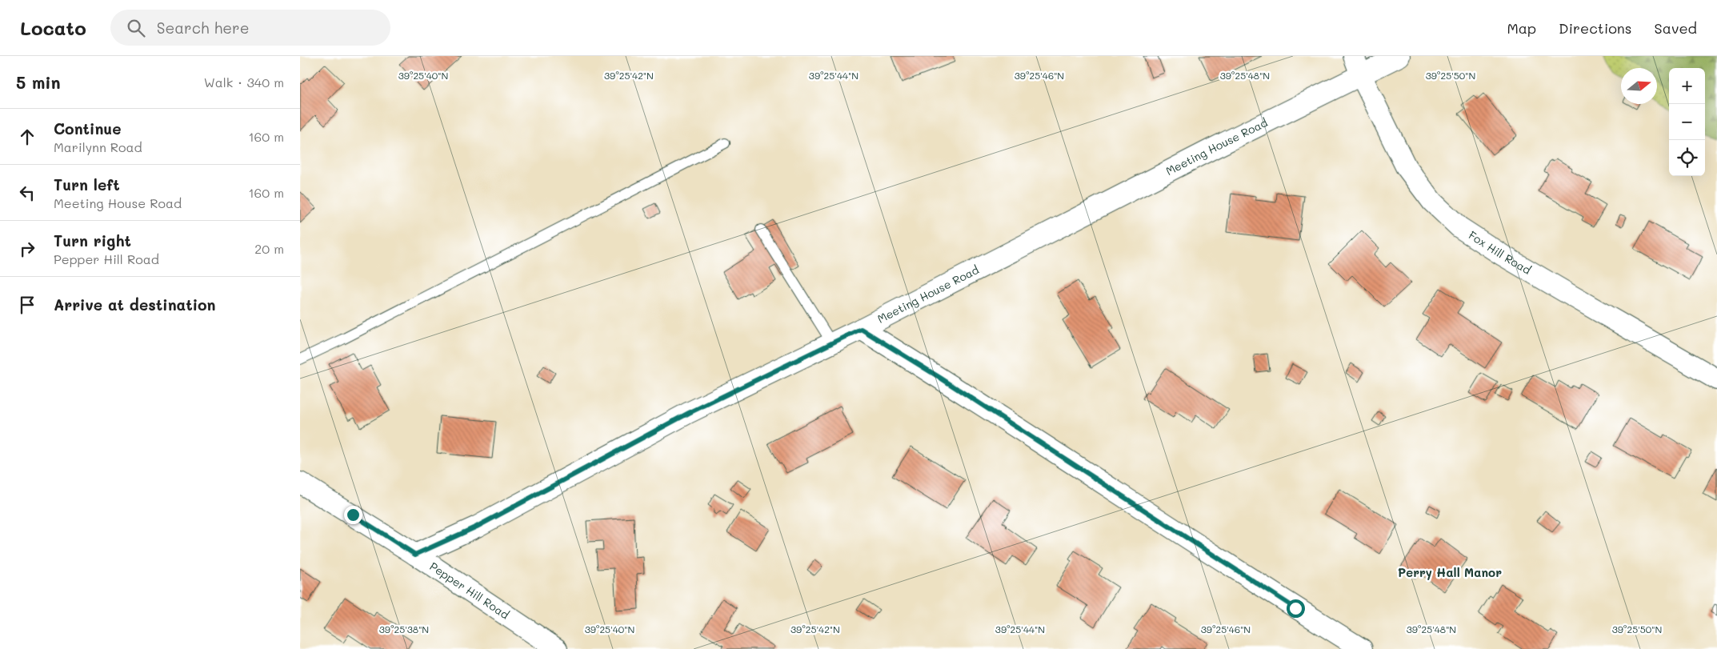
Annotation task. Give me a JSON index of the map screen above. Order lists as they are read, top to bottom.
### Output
{
  "streets": {
    "street": ["Meeting House Road", "Fox Hill Road", "Pepper Hill Road"]
  },
  "crossings": [
    ["Meeting House Road", "Fox Hill Road"],
    ["Meeting House Road", "Pepper Hill Road"]
  ],
  "districts": ["Perry Hall Manor"],
  "north": "right",
  "page": {
    "header": "Locato",
    "search": "Search here",
    "nav": ["Map", "Directions", "Saved"],
    "heading": ["5 min", "Walk · 340 m"],
    "map_buttons": ["+", "−"],
    "list": [
      ["Continue", "Marilynn Road", "160 m"],
      ["Turn left", "Meeting House Road", "160 m"],
      ["Turn right", "Pepper Hill Road", "20 m"],
      "Arrive at destination"
    ]
  },
  "coordinates": [
    "39°25'40\"N",
    "39°25'42\"N",
    "39°25'44\"N",
    "39°25'46\"N",
    "39°25'48\"N",
    "39°25'50\"N",
    "39°25'38\"N"
  ]
}
